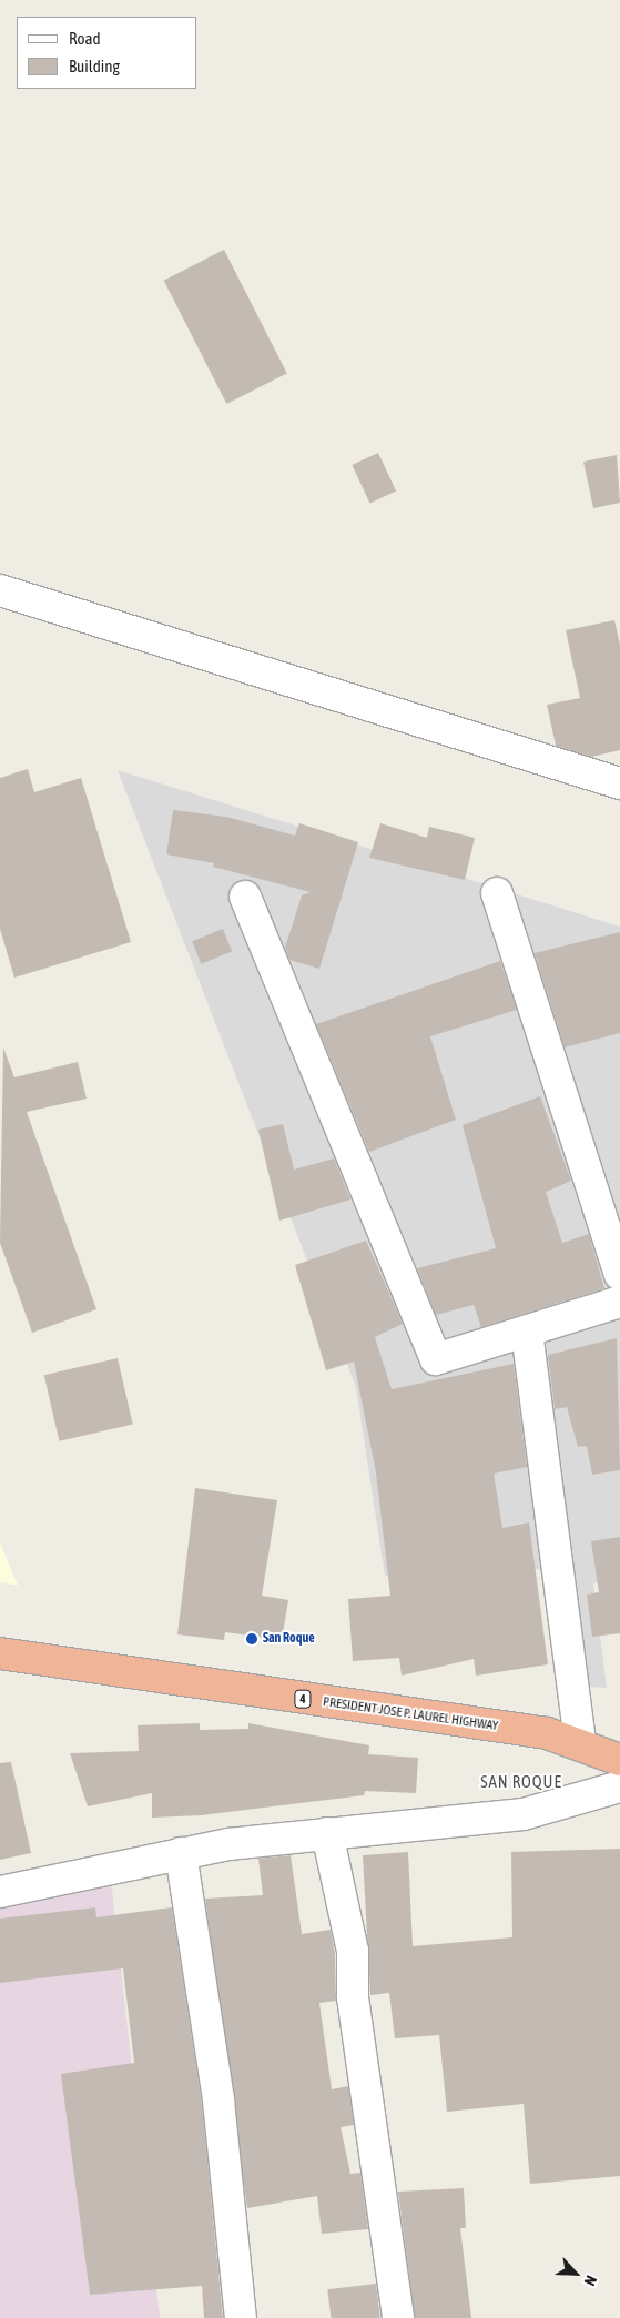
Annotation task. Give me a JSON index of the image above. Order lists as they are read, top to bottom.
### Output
{
  "streets": {
    "highway": ["4", "PRESIDENT JOSE P. LAUREL HIGHWAY"]
  },
  "districts": ["SAN ROQUE"],
  "places": ["San Roque"],
  "legend": ["Road", "Building"],
  "north": "bottom right"
}
